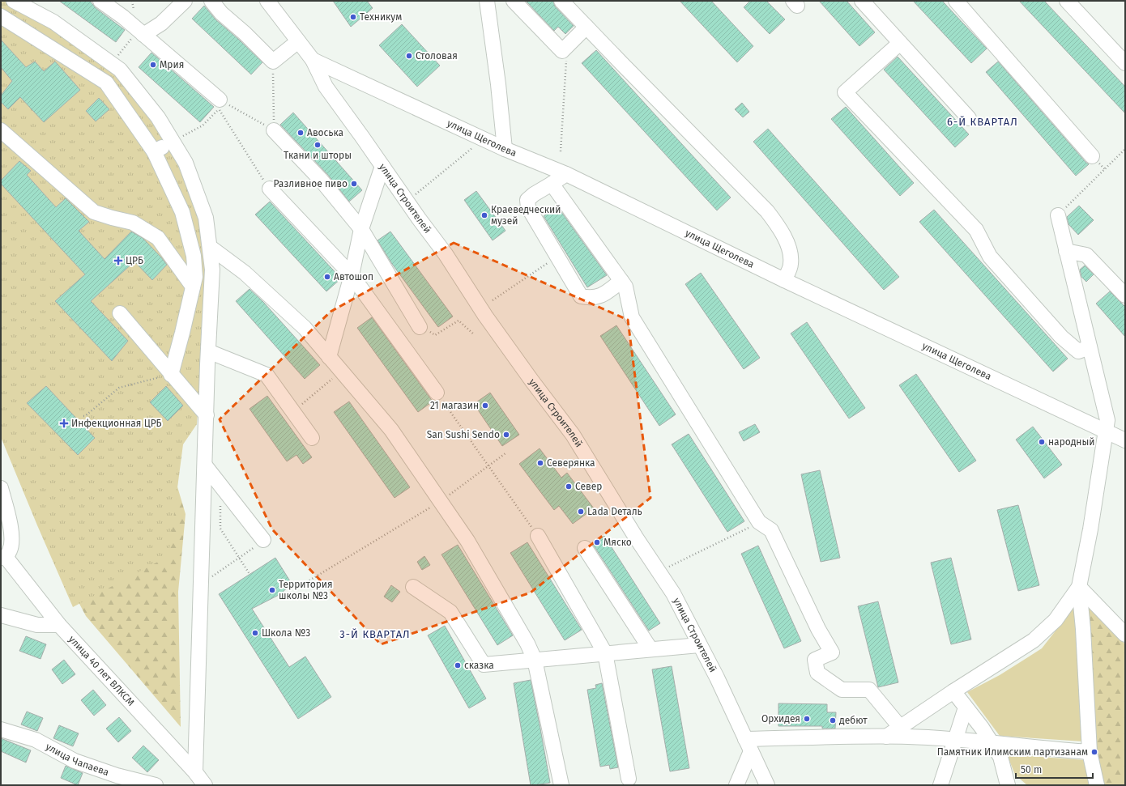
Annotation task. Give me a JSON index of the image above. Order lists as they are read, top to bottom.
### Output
{
  "streets": {
    "street": [
      "улица Щеголева",
      "улица Строителей",
      "улица 40 лет ВЛКСМ",
      "улица Чапаева"
    ]
  },
  "crossings": [
    ["улица Щеголева", "улица Строителей"]
  ],
  "districts": ["6-Й КВАРТАЛ", "3-Й КВАРТАЛ"],
  "places": {
    "other": [
      "Техникум",
      "Столовая",
      "Мрия",
      "Авоська",
      "Ткани и шторы",
      "Разливное пиво",
      "Краеведческий музей",
      "Автошоп",
      "21 магазин",
      "San Sushi Sendo",
      "народный",
      "Северянка",
      "Север",
      "Lada Dеталь",
      "Мяско",
      "Территория школы №3",
      "Школа №3",
      "сказка",
      "Орхидея",
      "дебют",
      "Памятник Илимским партизанам"
    ],
    "health": ["ЦРБ", "Инфекционная ЦРБ"]
  },
  "scale_bar": "50 m"
}
